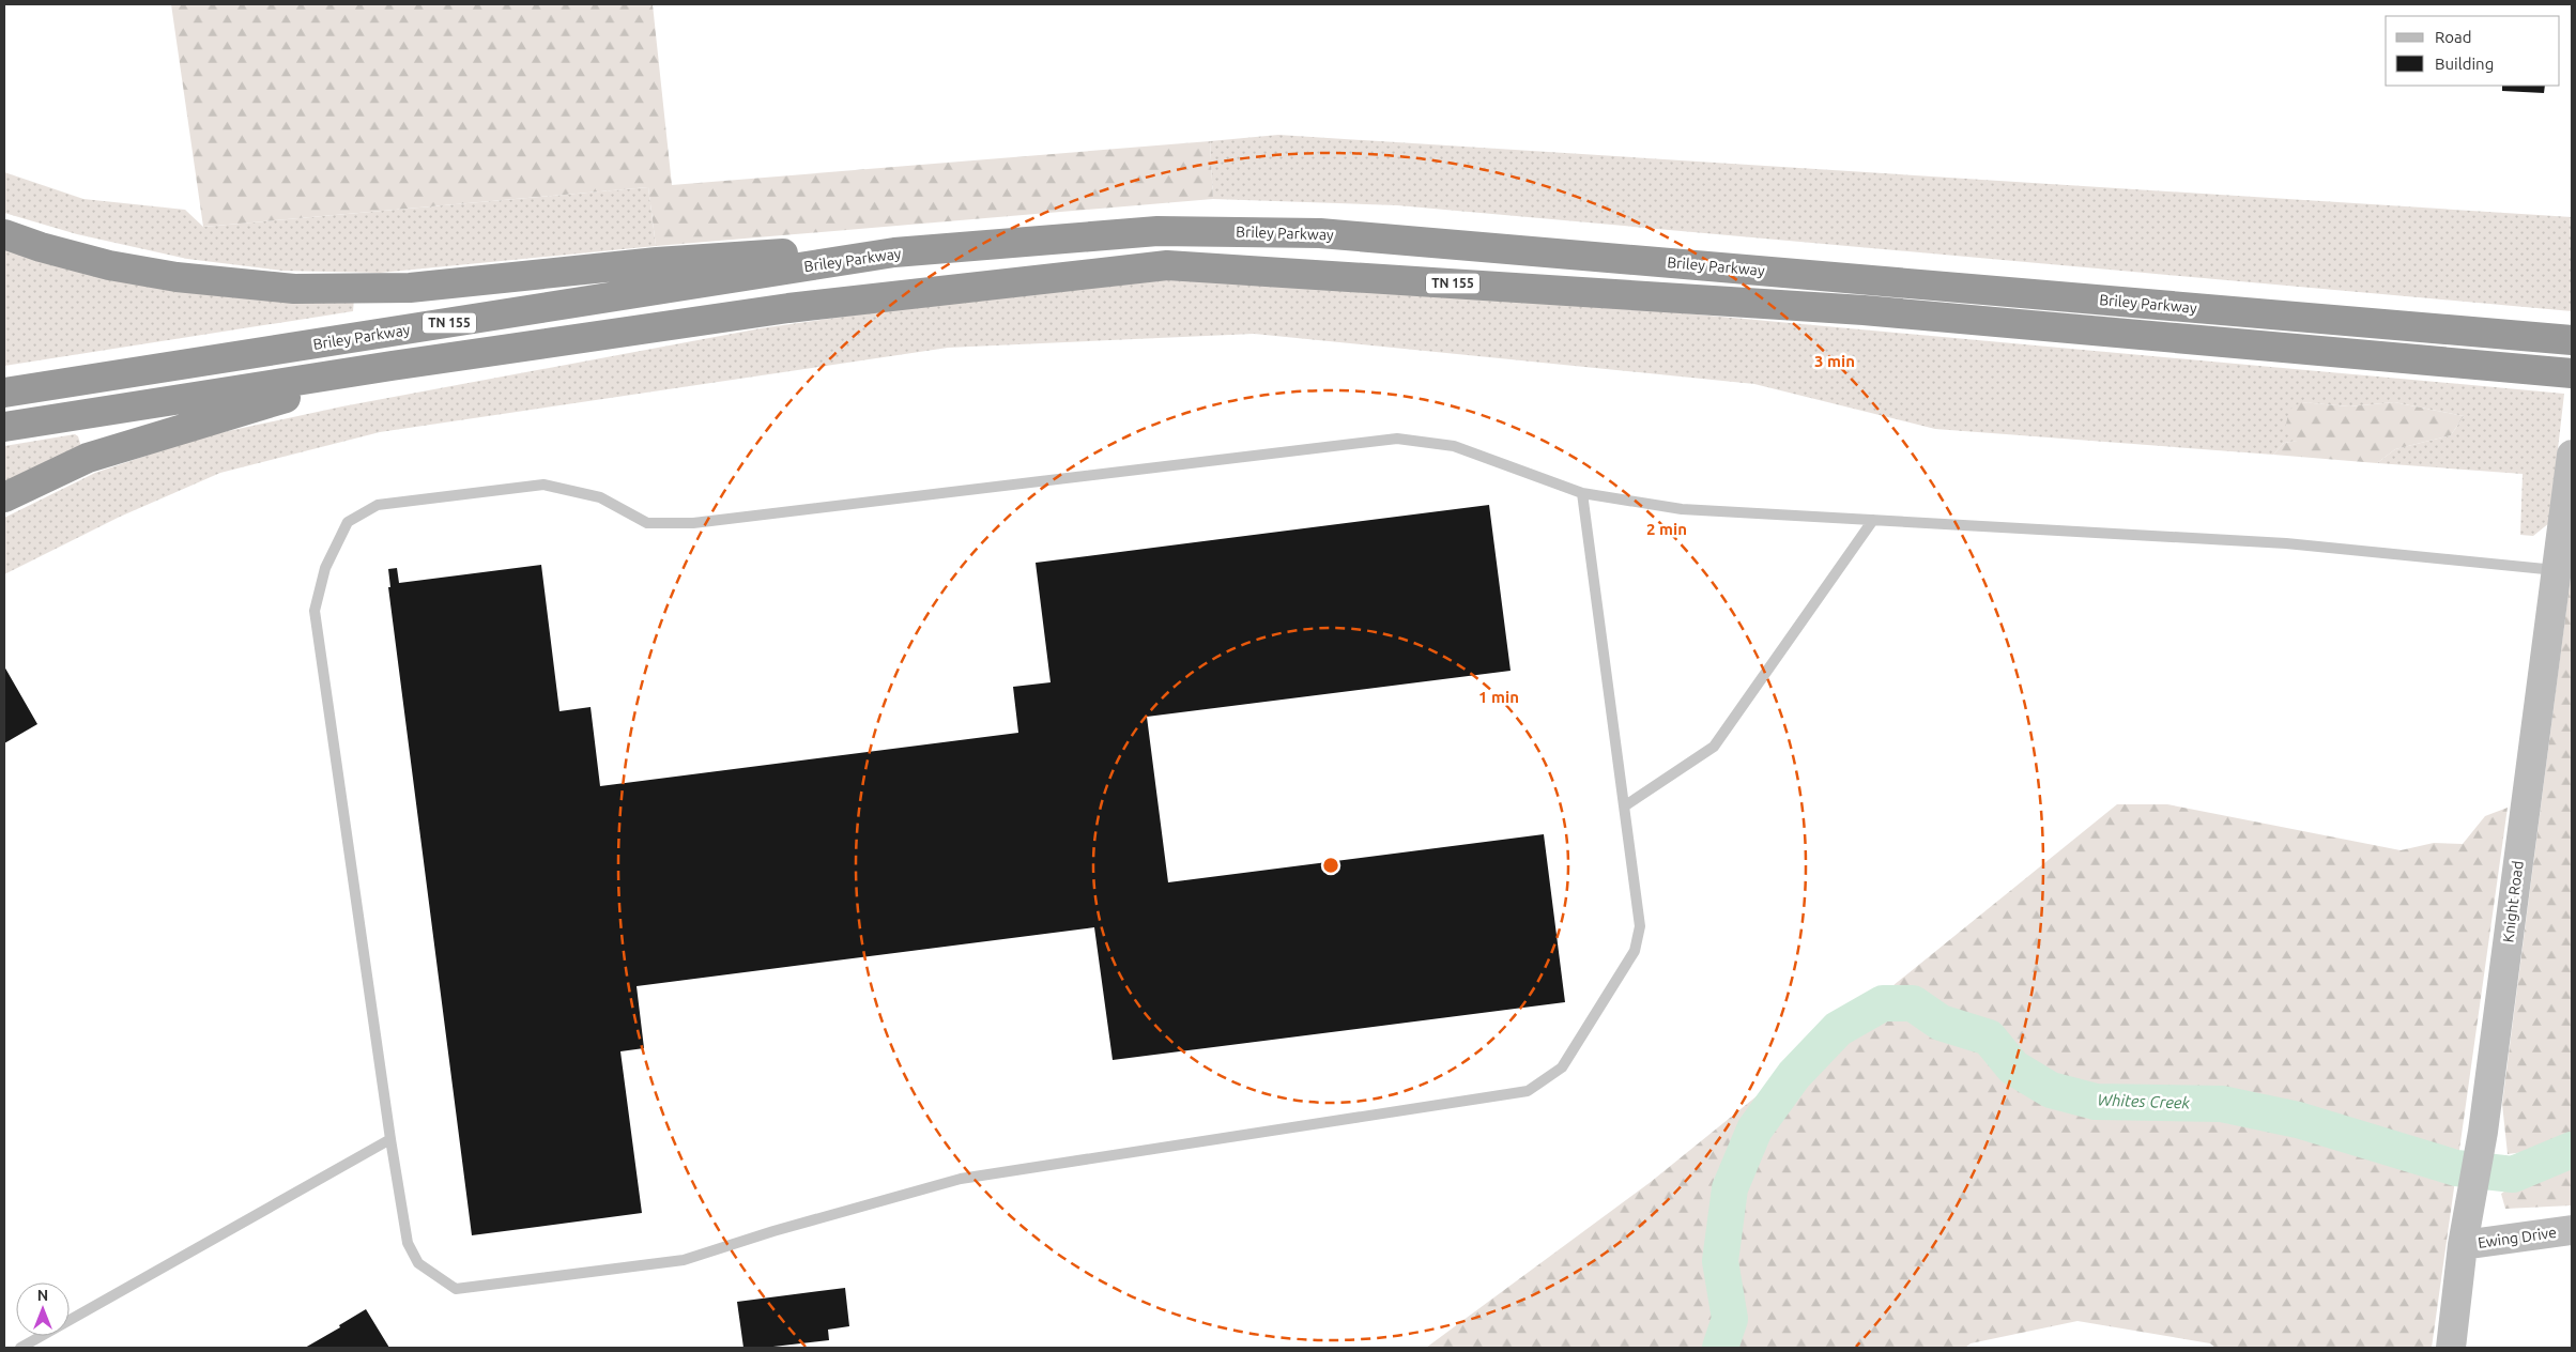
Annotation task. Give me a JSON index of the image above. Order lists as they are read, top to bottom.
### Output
{
  "streets": {
    "highway": ["Briley Parkway", "TN 155"],
    "street": ["Knight Road", "Ewing Drive"]
  },
  "crossings": [
    ["Knight Road", "Ewing Drive"]
  ],
  "water": ["Whites Creek"],
  "legend": ["Road", "Building"],
  "north": "top",
  "rings": ["3 min", "2 min", "1 min"]
}
